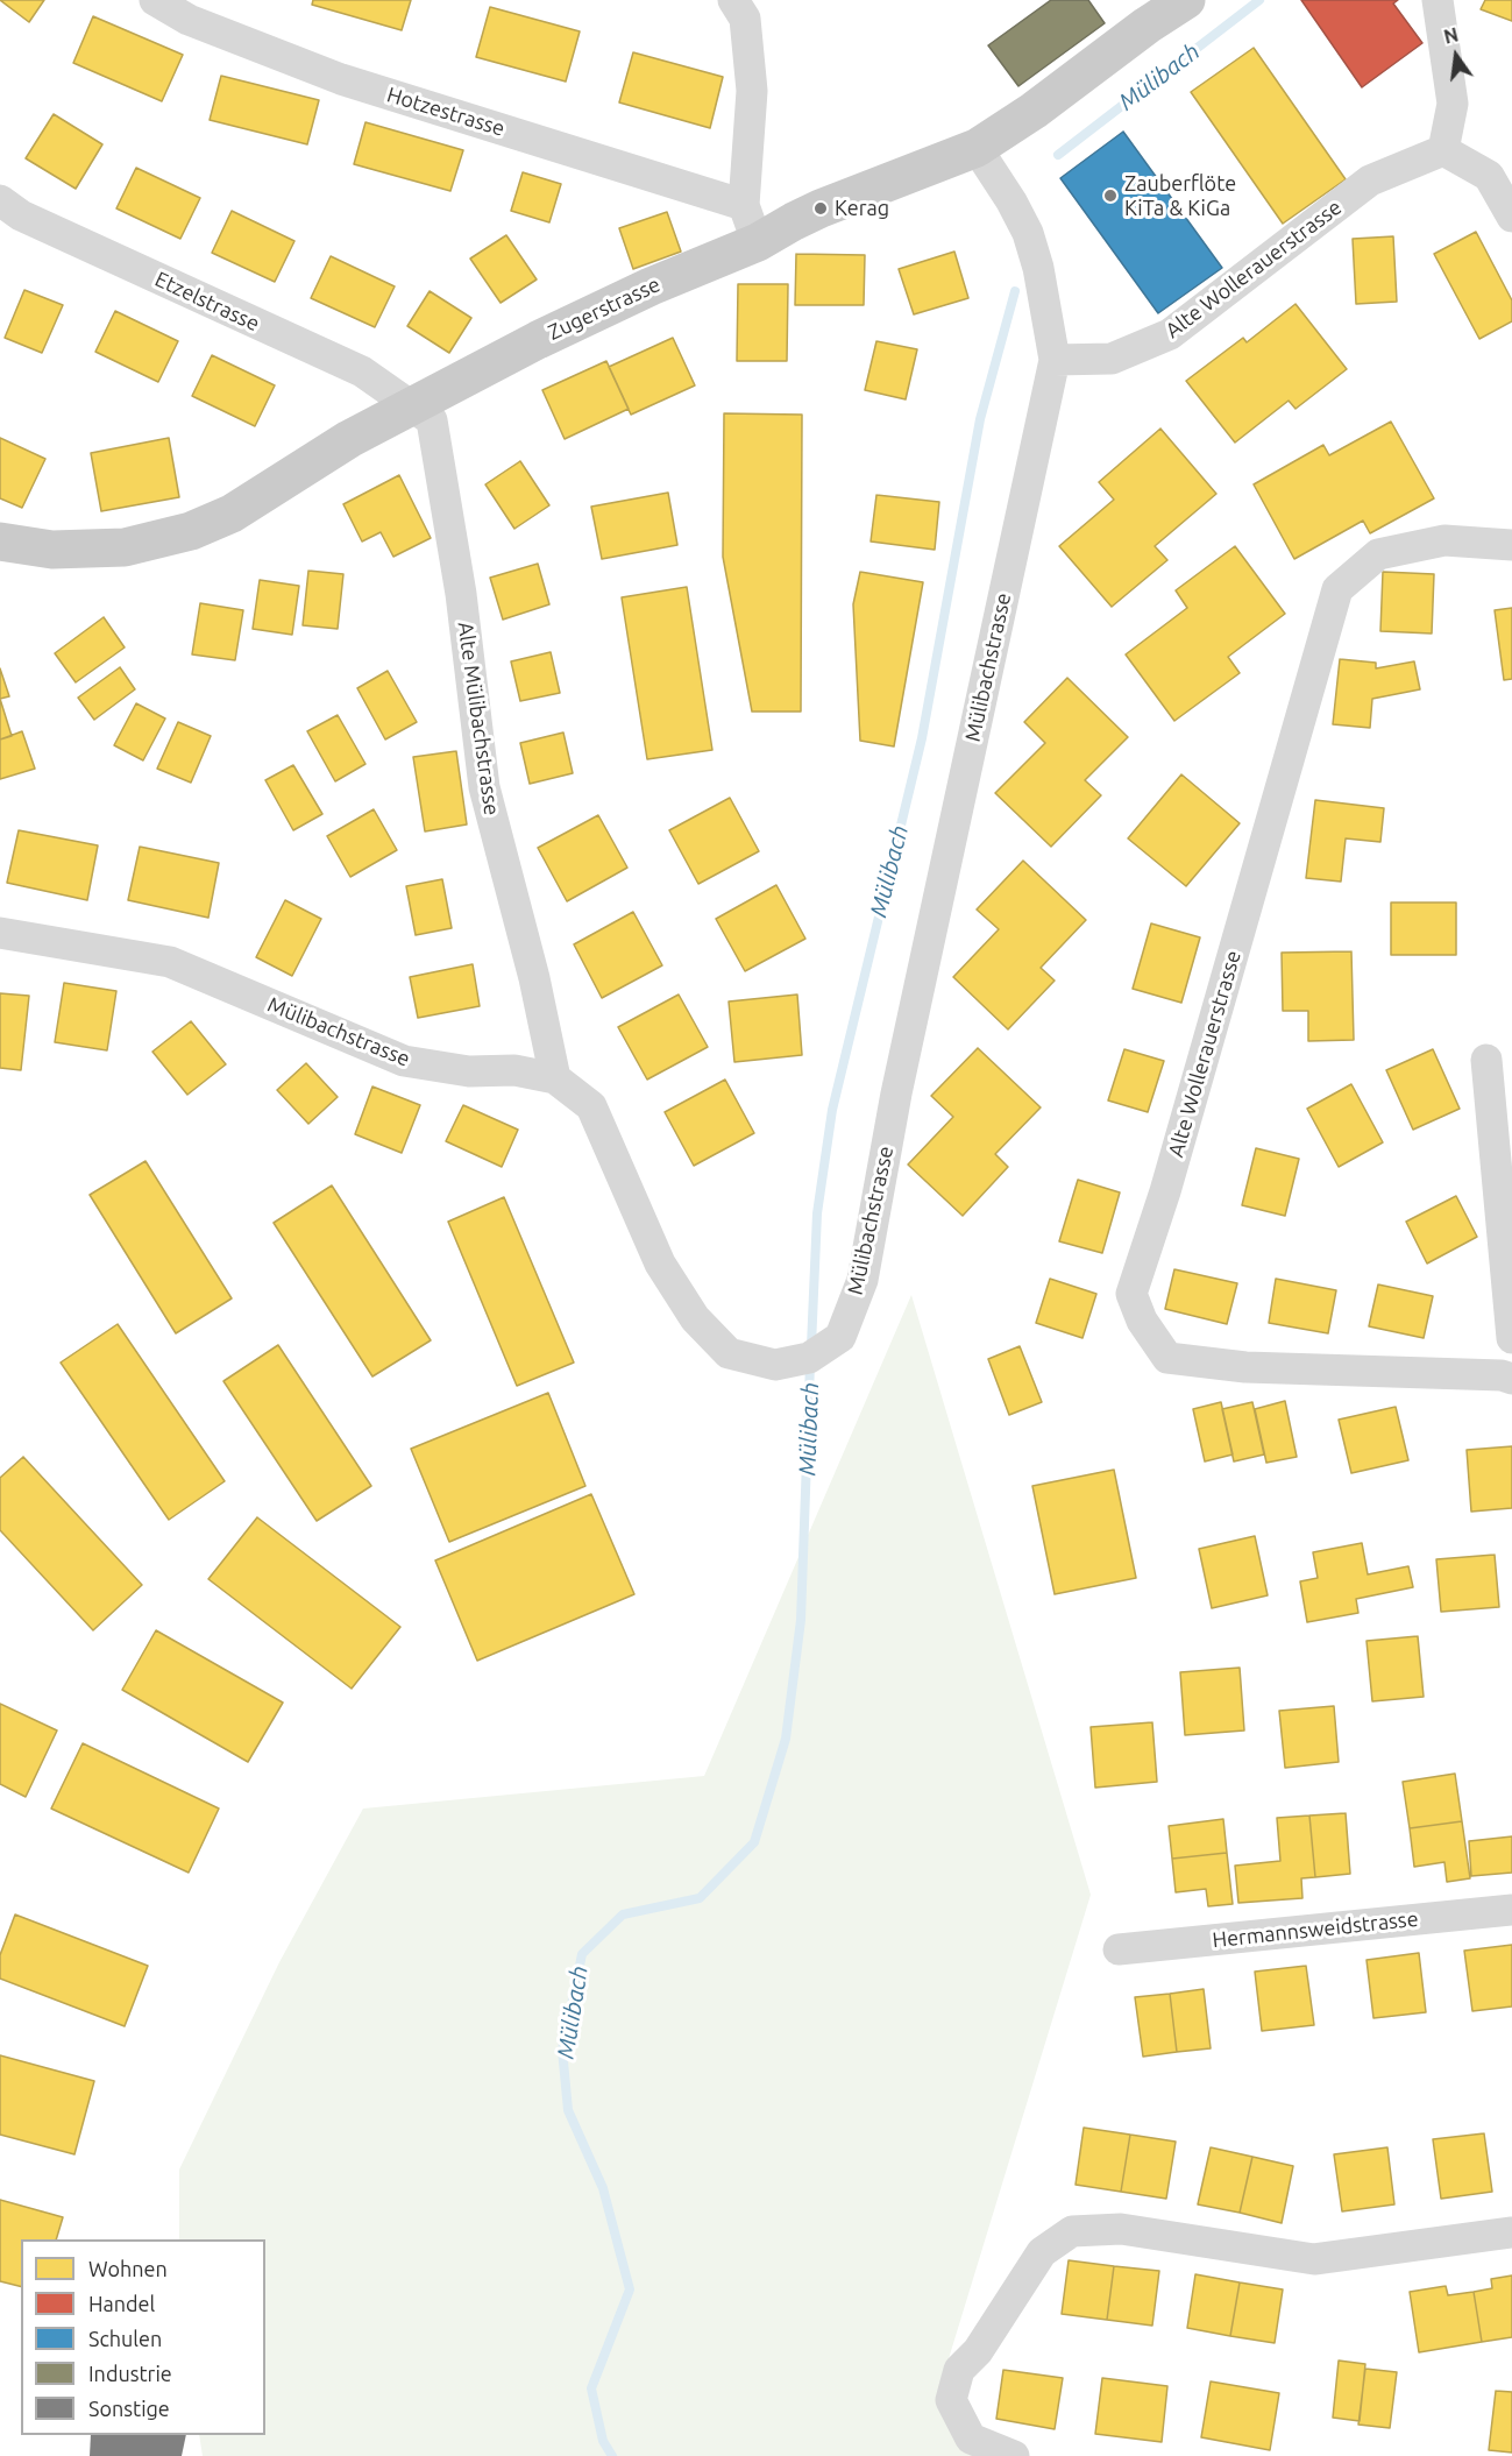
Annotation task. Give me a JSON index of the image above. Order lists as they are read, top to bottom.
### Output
{
  "streets": {
    "main road": ["Zugerstrasse"],
    "street": [
      "Hotzestrasse",
      "Alte Wollerauerstrasse",
      "Etzelstrasse",
      "Mülibachstrasse",
      "Alte Mülibachstrasse",
      "Hermannsweidstrasse"
    ]
  },
  "crossings": [
    ["Alte Wollerauerstrasse", "Mülibachstrasse"],
    ["Etzelstrasse", "Zugerstrasse"],
    ["Etzelstrasse", "Alte Mülibachstrasse"],
    ["Zugerstrasse", "Mülibachstrasse"],
    ["Zugerstrasse", "Alte Mülibachstrasse"],
    ["Mülibachstrasse", "Alte Mülibachstrasse"]
  ],
  "water": ["Mülibach"],
  "places": ["Zauberflöte KiTa & KiGa", "Kerag"],
  "legend": [
    "Wohnen",
    "Handel",
    "Schulen",
    "Industrie",
    "Sonstige"
  ],
  "north": "top"
}
